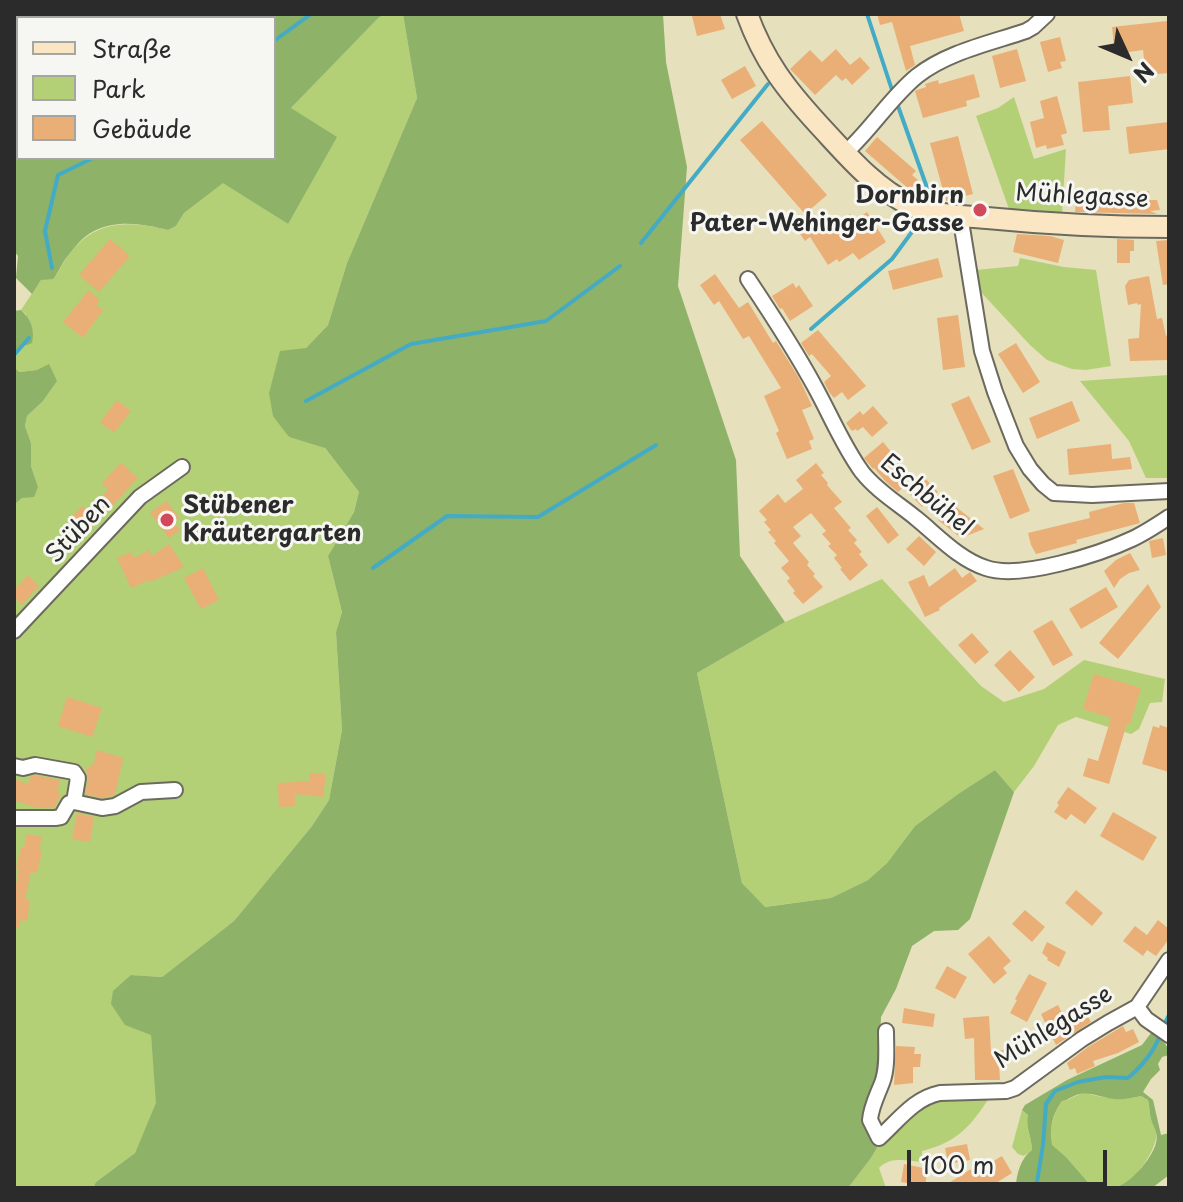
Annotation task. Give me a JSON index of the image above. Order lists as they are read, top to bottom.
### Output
{
  "streets": {
    "street": ["Mühlegasse", "Eschbühel", "Stüben"]
  },
  "places": ["Dornbirn Pater-Wehinger-Gasse", "Stübener Kräutergarten"],
  "legend": ["Straße", "Park", "Gebäude"],
  "scale_bar": "100 m",
  "north": "bottom right"
}
